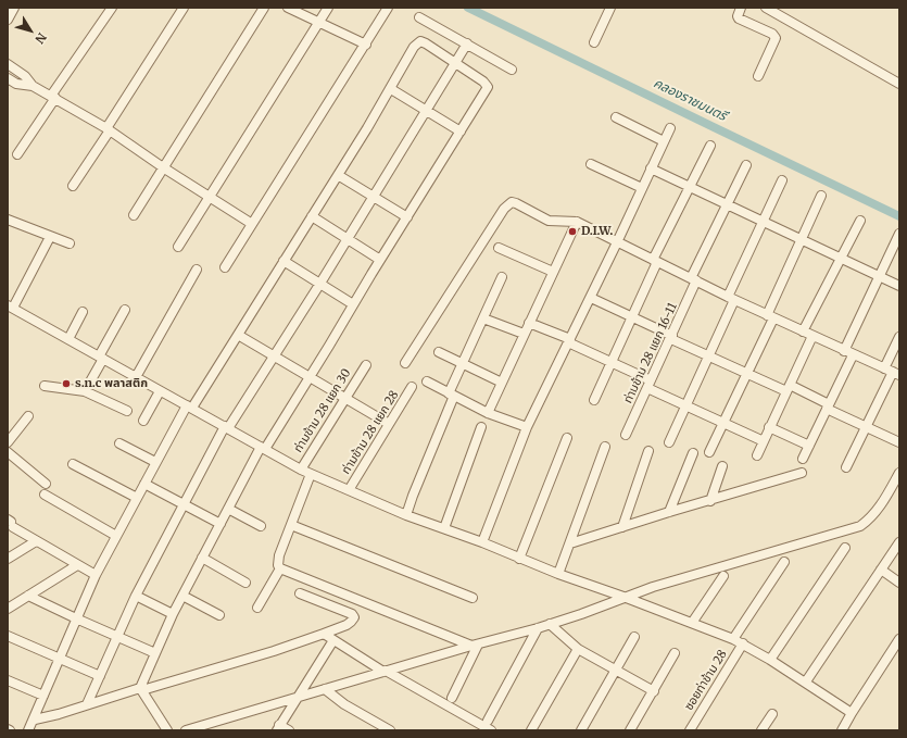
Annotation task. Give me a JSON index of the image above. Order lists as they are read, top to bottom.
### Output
{
  "streets": {
    "street": [
      "ท่ามข้าม 28 แยก 16-11",
      "ท่ามข้าม 28 แยก 30",
      "ท่ามข้าม 28 แยก 28",
      "ซอยท่าข้าม 28"
    ]
  },
  "water": ["คลองราชมนตรี"],
  "places": ["D.I.W.", "s.n.c พลาสติก"],
  "north": "bottom right"
}
